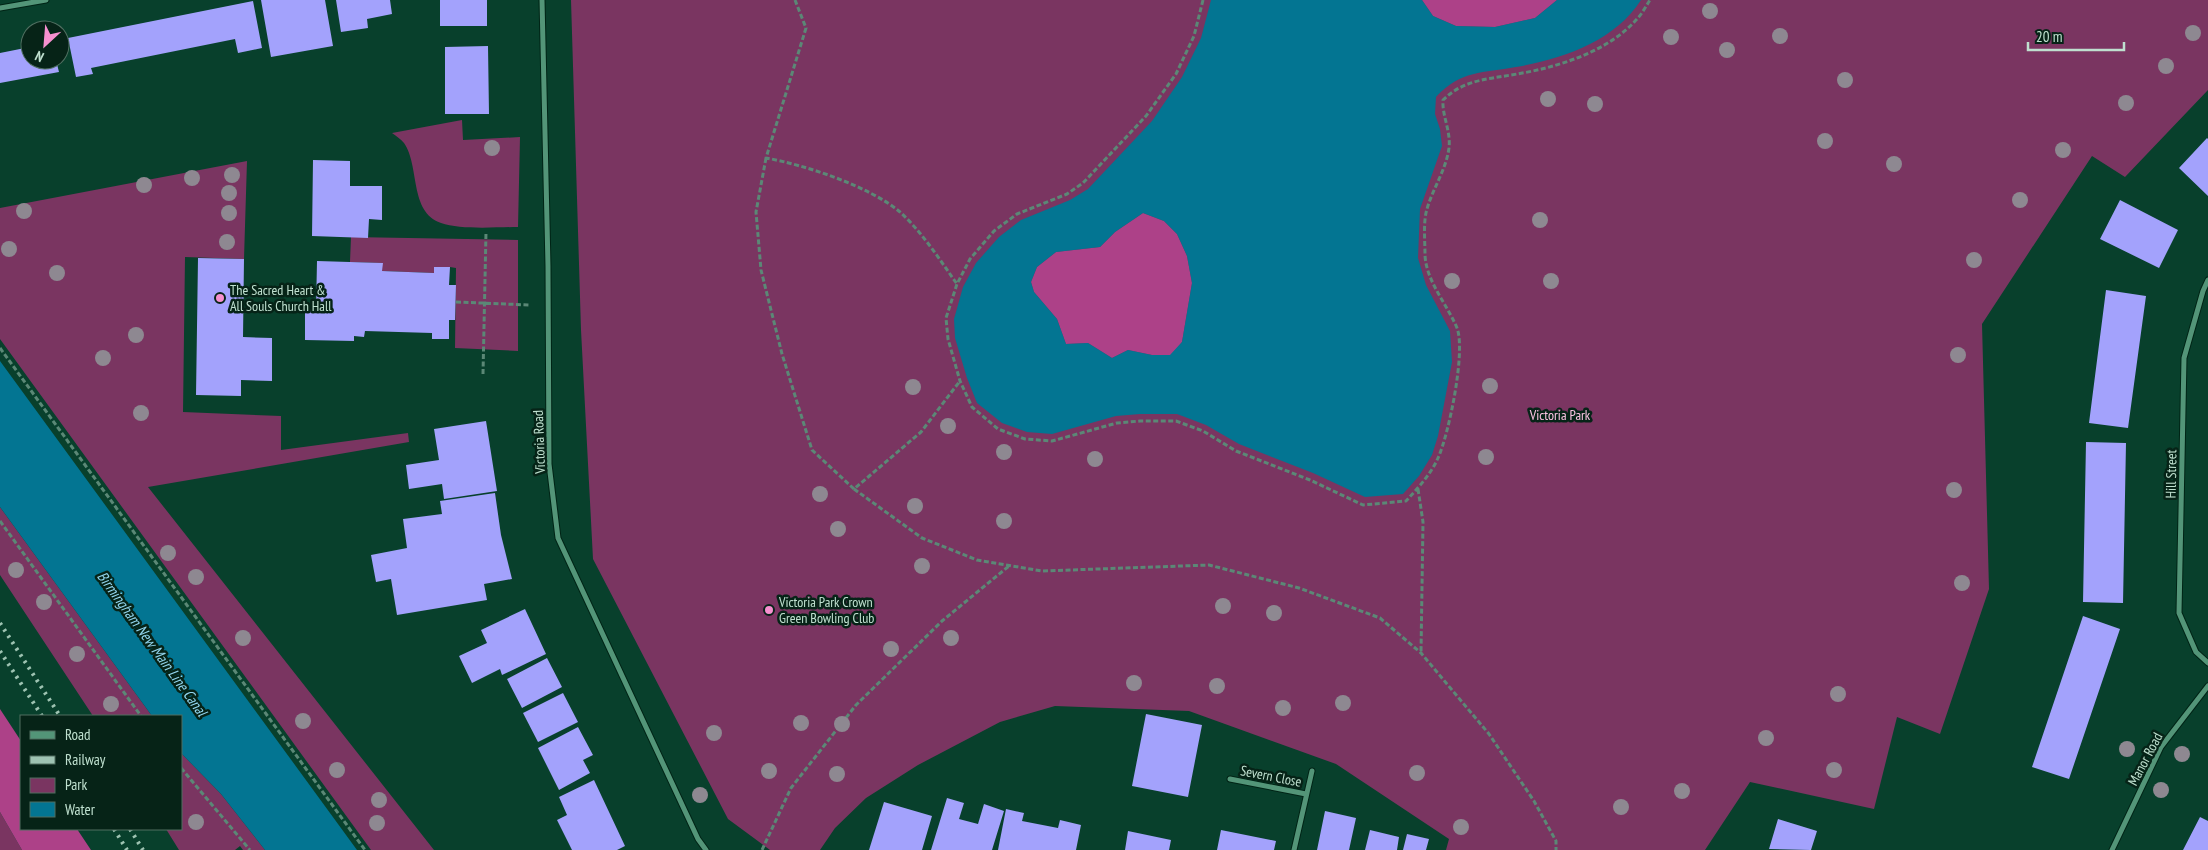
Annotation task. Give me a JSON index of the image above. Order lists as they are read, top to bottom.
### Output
{
  "streets": {
    "street": [
      "Victoria Road",
      "Hill Street",
      "Manor Road",
      "Severn Close"
    ]
  },
  "water": ["Birmingham New Main Line Canal"],
  "parks": ["Victoria Park"],
  "places": ["The Sacred Heart & All Souls Church Hall", "Victoria Park Crown Green Bowling Club"],
  "legend": [
    "Road",
    "Railway",
    "Park",
    "Water"
  ],
  "scale_bar": "20 m",
  "north": "bottom left"
}
